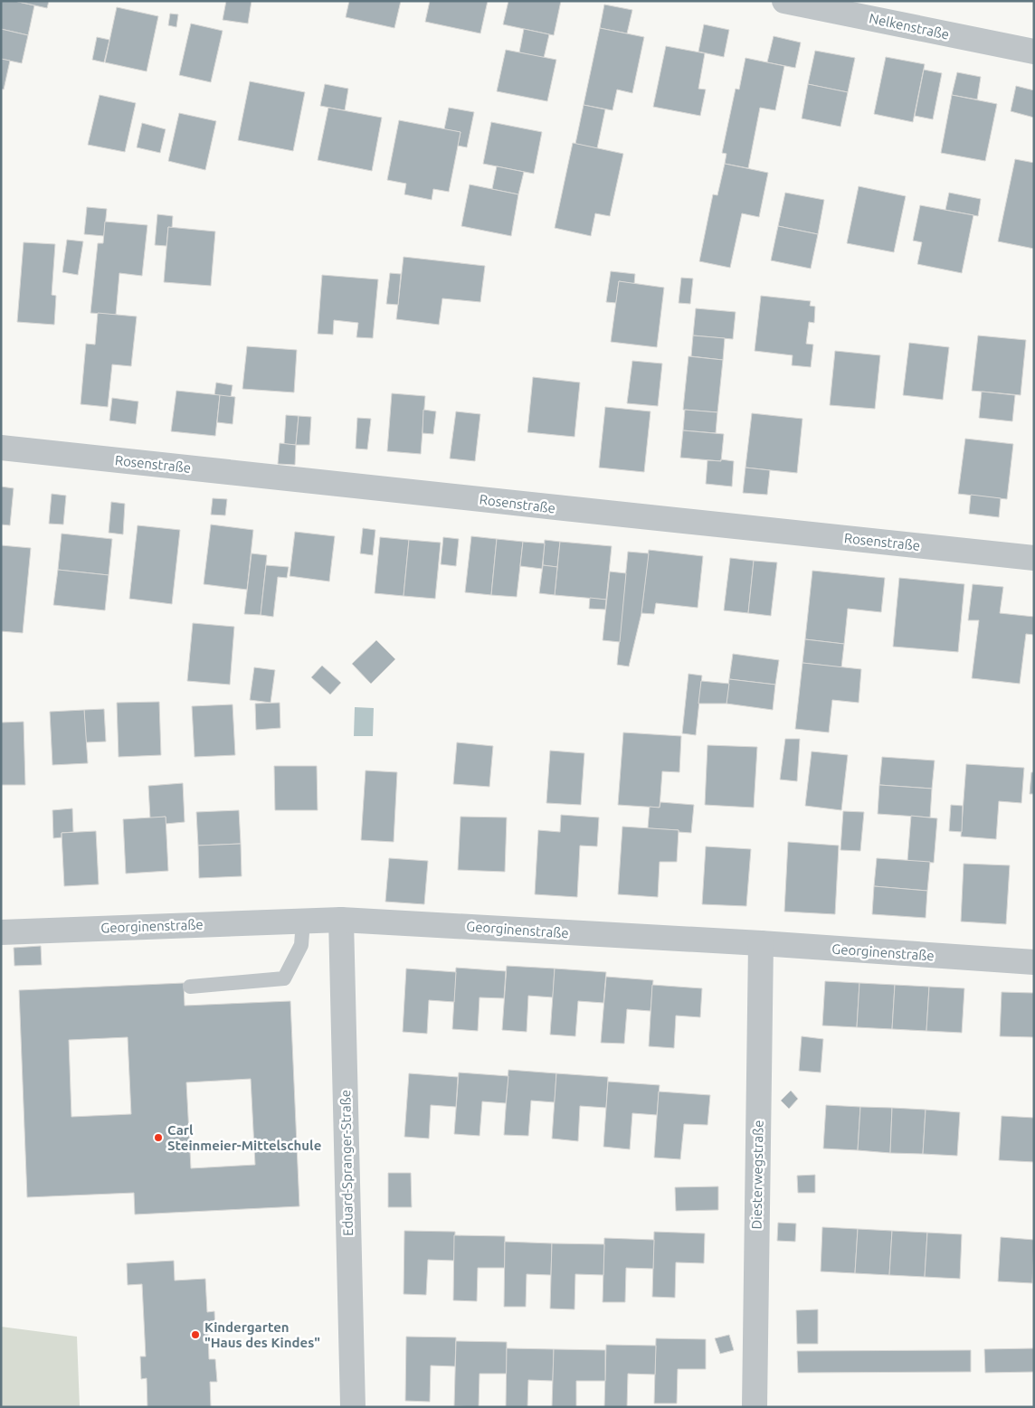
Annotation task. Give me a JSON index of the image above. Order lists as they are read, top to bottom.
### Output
{
  "streets": {
    "street": [
      "Nelkenstraße",
      "Rosenstraße",
      "Georginenstraße",
      "Eduard-Spranger-Straße",
      "Diesterwegstraße"
    ]
  },
  "crossings": [
    ["Georginenstraße", "Eduard-Spranger-Straße"],
    ["Georginenstraße", "Diesterwegstraße"]
  ],
  "places": ["Carl Steinmeier-Mittelschule", "Kindergarten \"Haus des Kindes\""]
}
